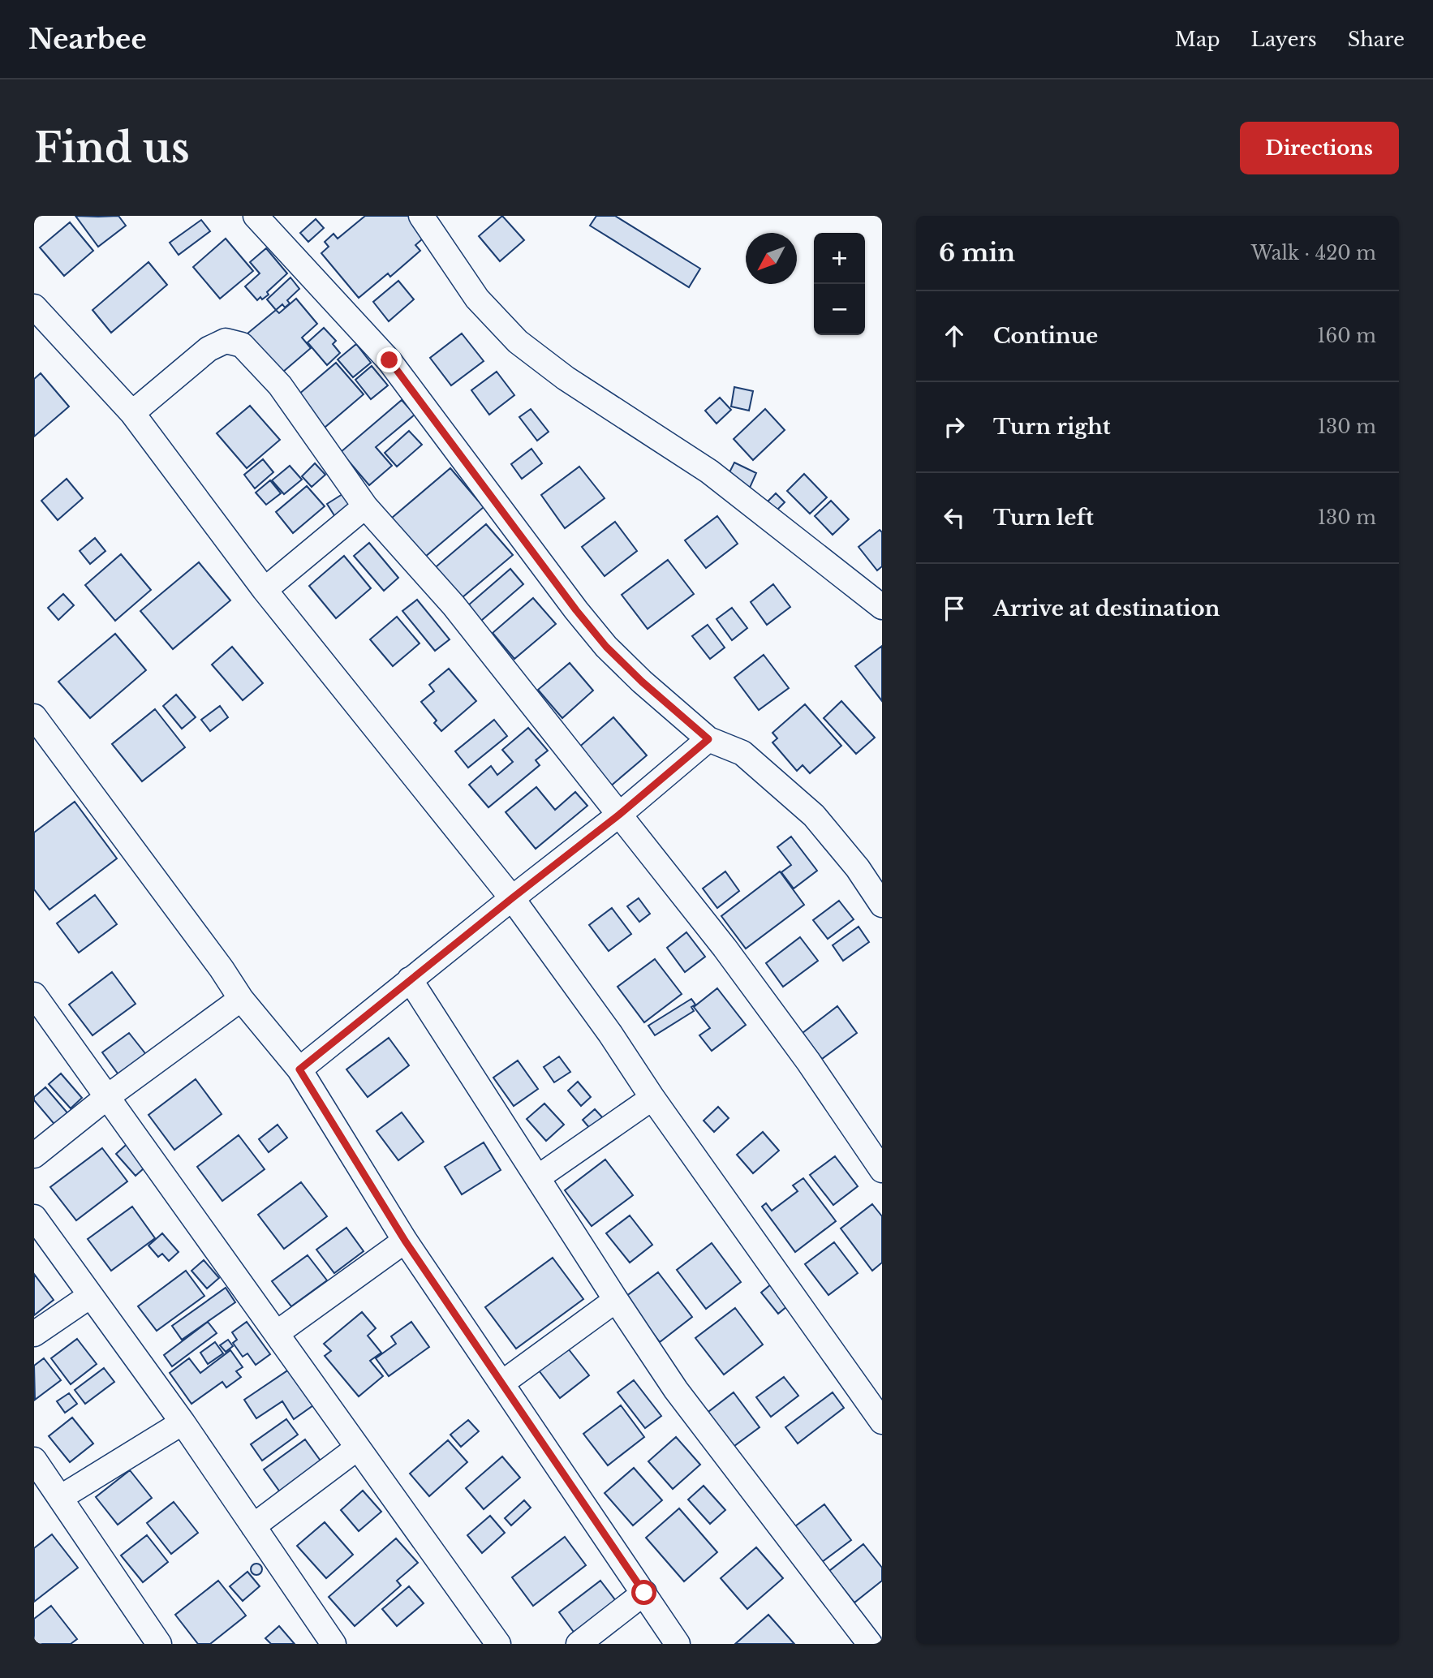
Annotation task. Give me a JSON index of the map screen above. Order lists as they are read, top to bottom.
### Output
{
  "north": "bottom left",
  "page": {
    "header": "Nearbee",
    "nav": ["Map", "Layers", "Share"],
    "buttons": "Directions",
    "title": "Find us",
    "heading": ["6 min", "Walk · 420 m"],
    "map_buttons": ["+", "−"],
    "list": [
      ["Continue", "160 m"],
      ["Turn right", "130 m"],
      ["Turn left", "130 m"],
      "Arrive at destination"
    ]
  }
}
